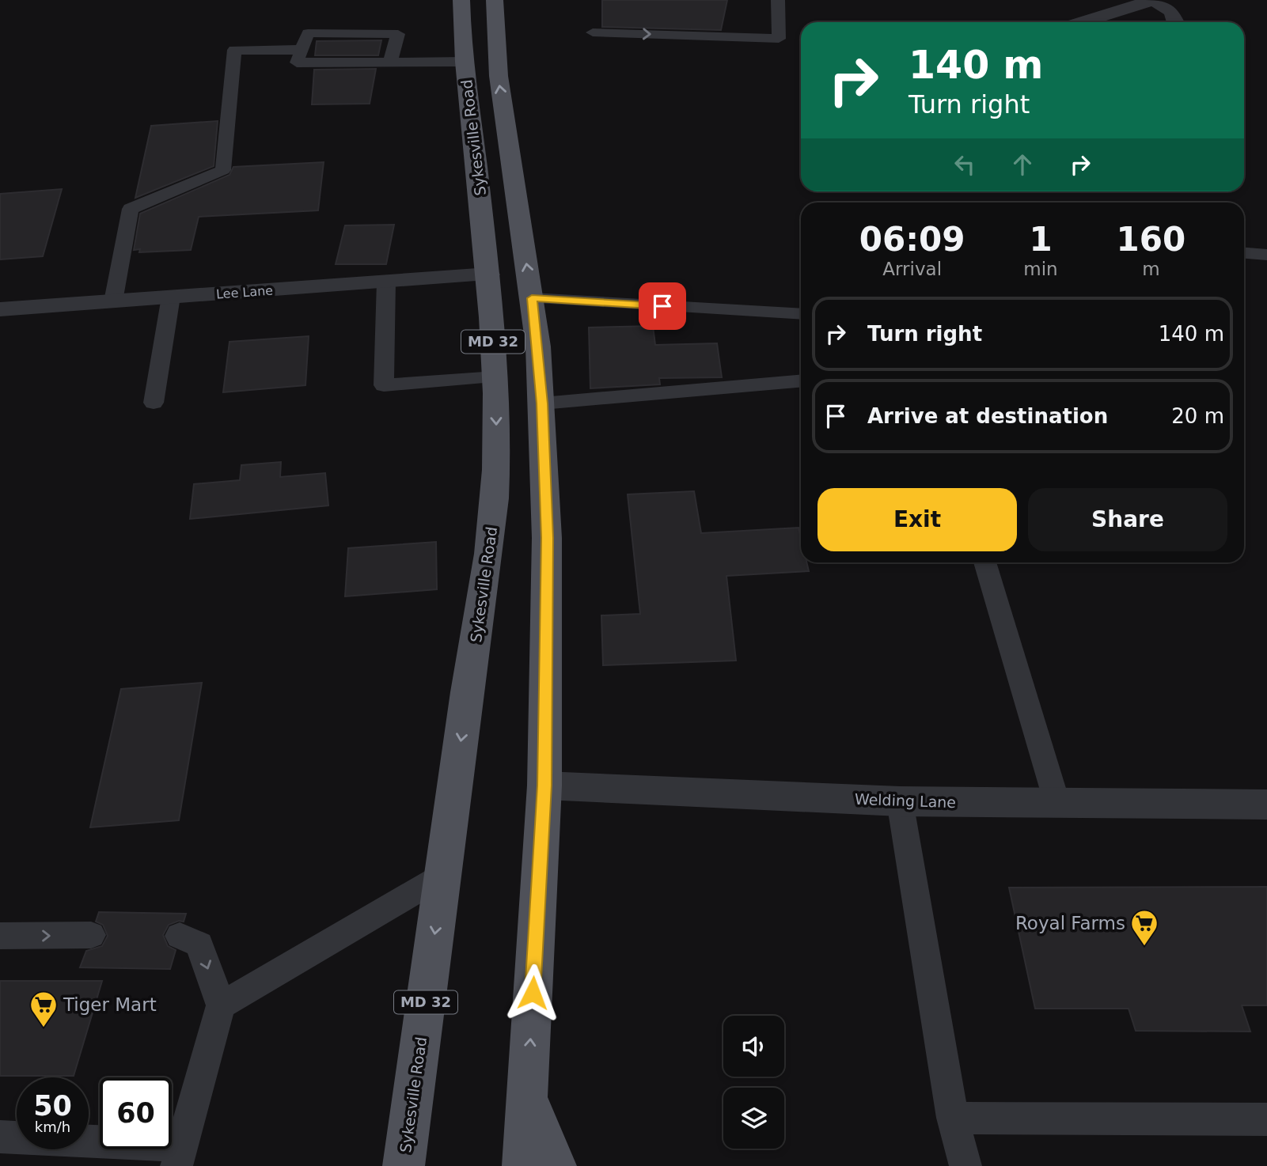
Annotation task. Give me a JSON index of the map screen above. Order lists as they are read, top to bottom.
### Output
{
  "streets": {
    "main road": ["Sykesville Road", "MD 32"],
    "street": ["Lee Lane", "Welding Lane"]
  },
  "crossings": [
    ["Sykesville Road", "Lee Lane"],
    ["MD 32", "Welding Lane"]
  ],
  "places": {
    "supermarket": ["Royal Farms", "Tiger Mart"]
  },
  "page": {
    "turn": ["140 m", "Turn right"],
    "eta": [
      "06:09",
      "Arrival",
      "1",
      "min",
      "160",
      "m"
    ],
    "list": [
      {
        "name": "Turn right",
        "value": "140 m"
      },
      {
        "name": "Arrive at destination",
        "value": "20 m"
      }
    ],
    "buttons": ["Exit", "Share"],
    "speed": "50 km/h",
    "limit": "60"
  }
}
